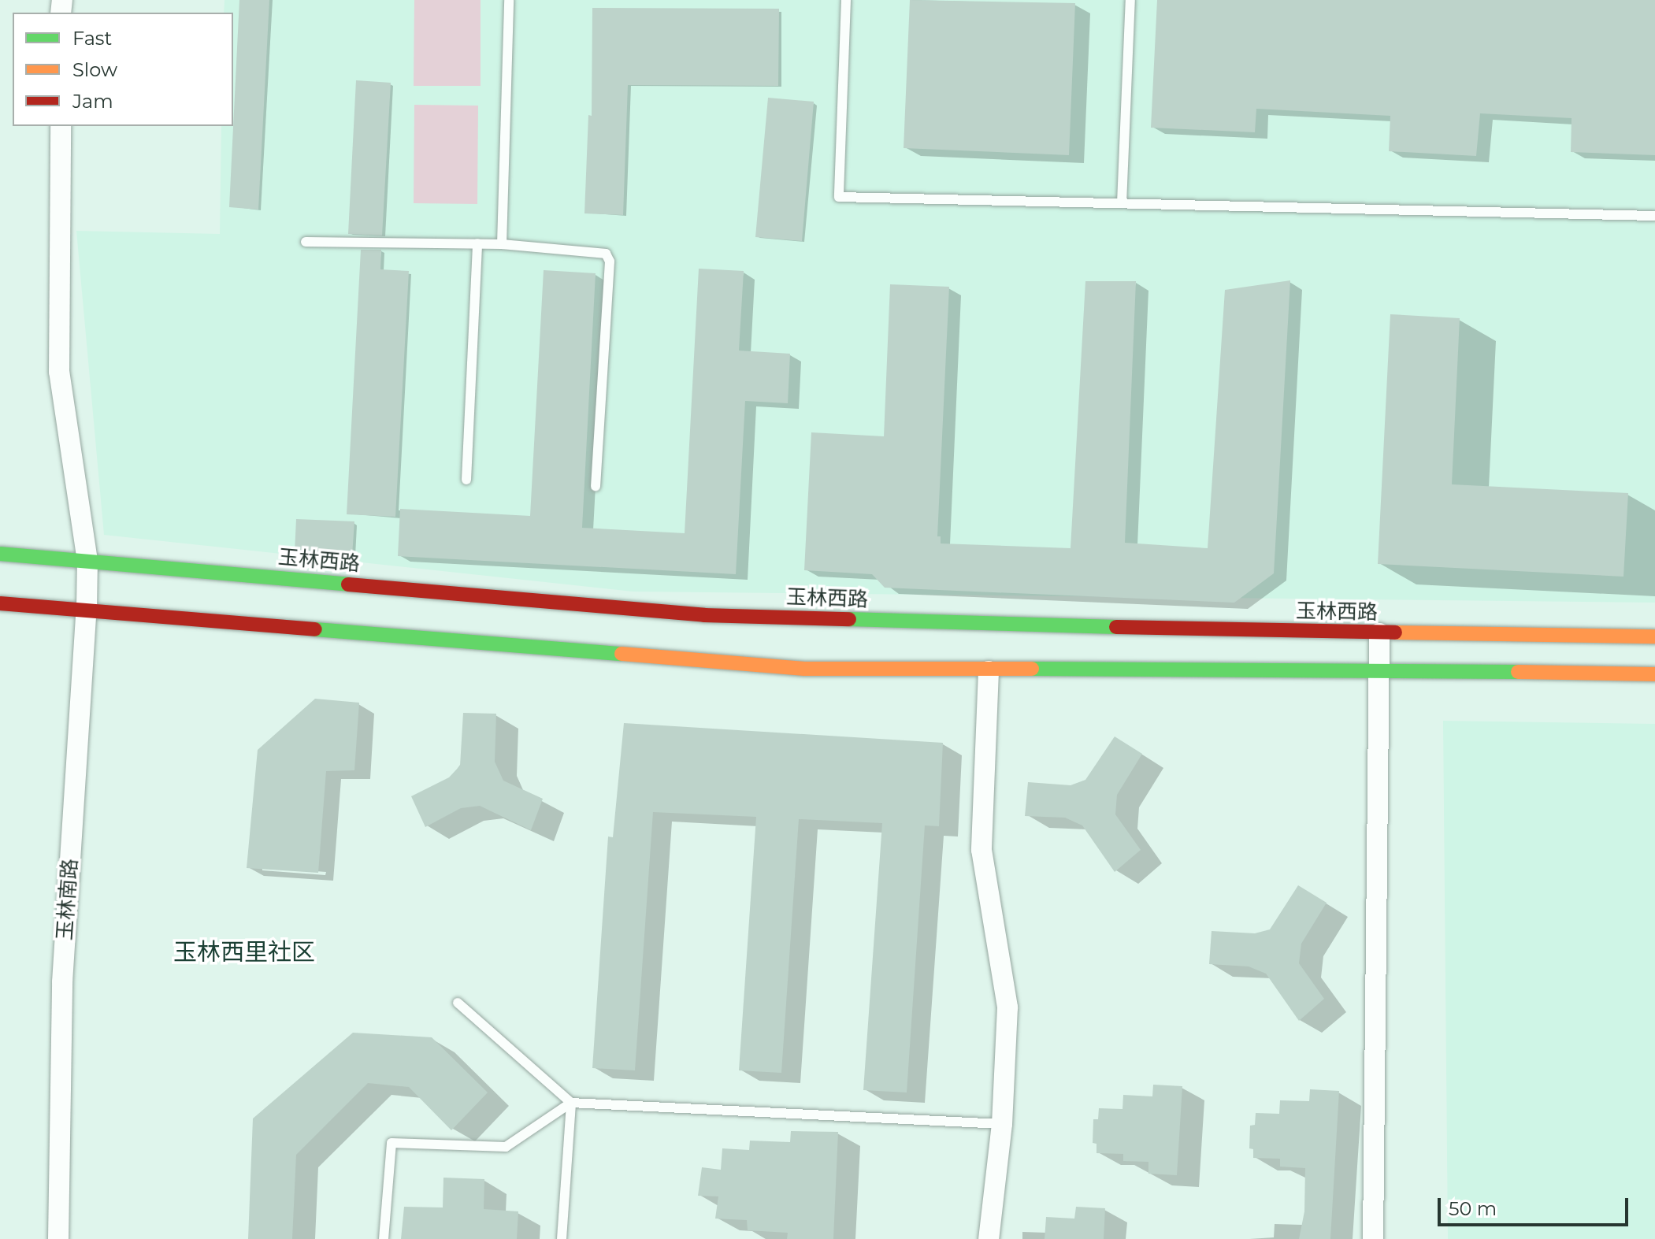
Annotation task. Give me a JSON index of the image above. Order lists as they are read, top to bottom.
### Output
{
  "streets": {
    "street": ["玉林西路", "玉林南路"]
  },
  "crossings": [
    ["玉林西路", "玉林南路"]
  ],
  "districts": ["玉林西里社区"],
  "legend": ["Fast", "Slow", "Jam"],
  "scale_bar": "50 m"
}
